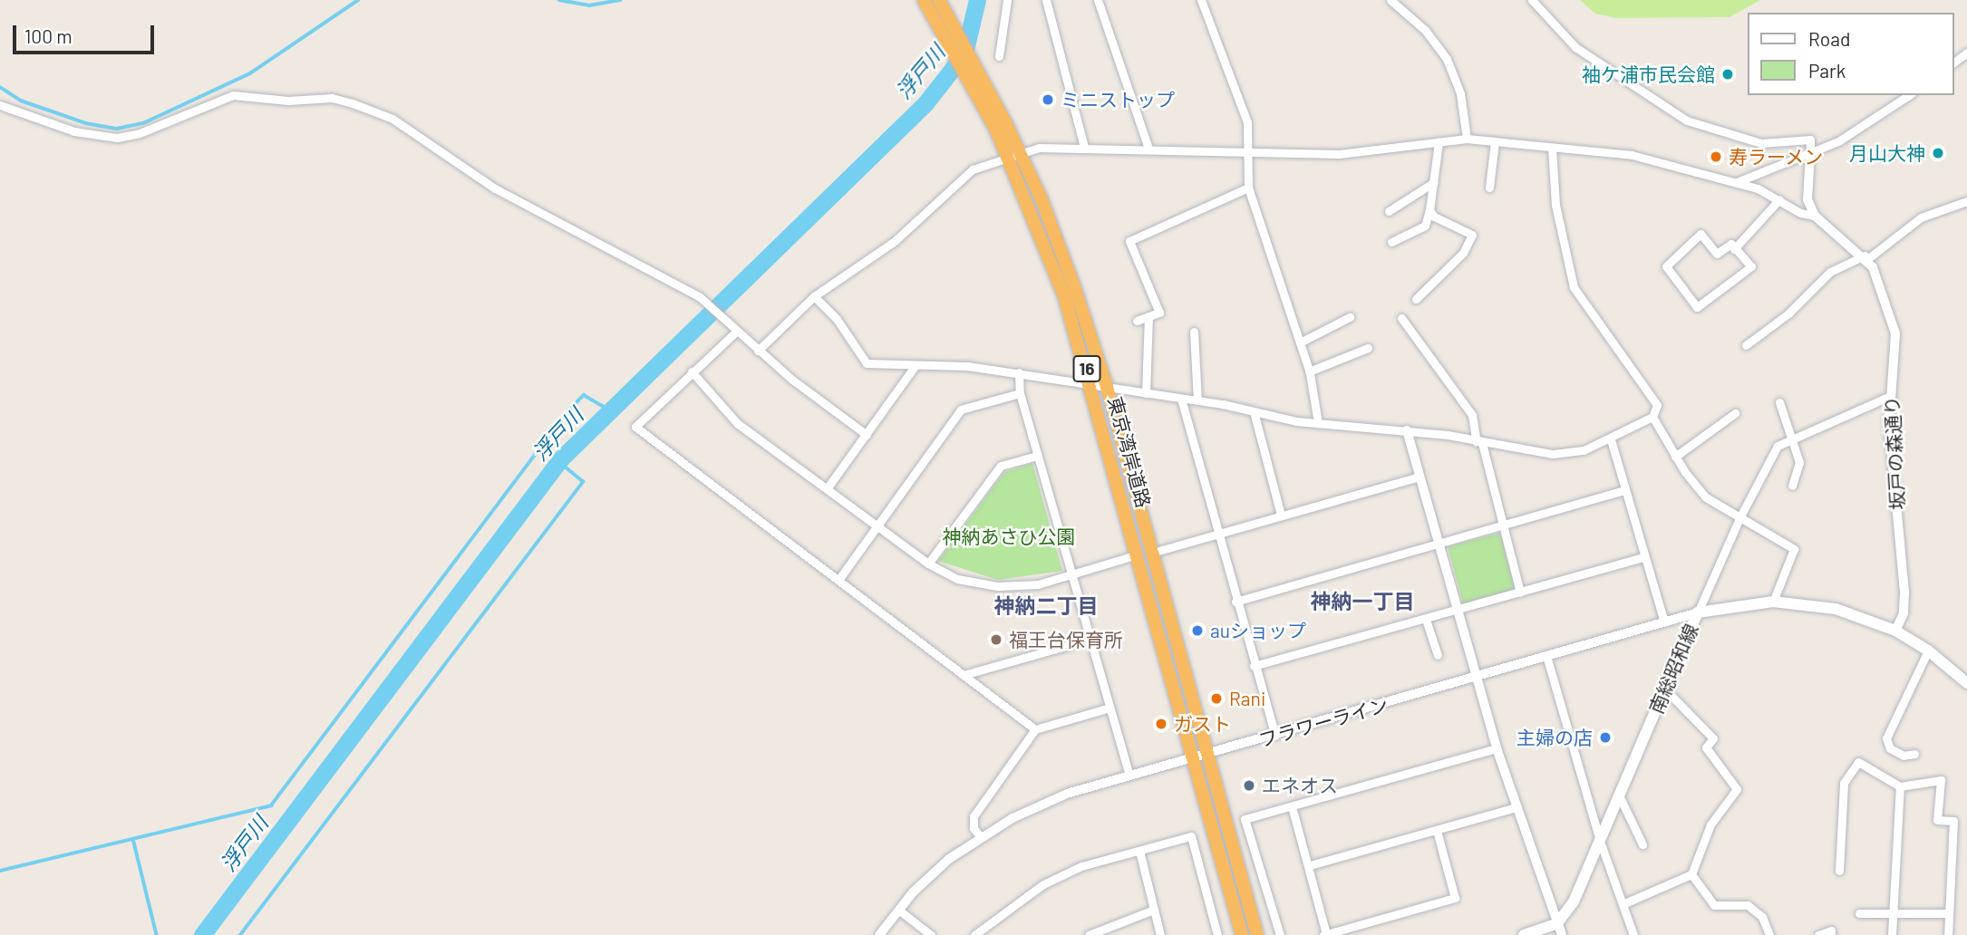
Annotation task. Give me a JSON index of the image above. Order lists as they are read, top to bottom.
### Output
{
  "streets": {
    "highway": ["16", "東京湾岸道路"],
    "main road": ["南総昭和線"],
    "street": ["坂戸の森通り", "フラワーライン"]
  },
  "crossings": [
    ["東京湾岸道路", "フラワーライン"],
    ["坂戸の森通り", "南総昭和線"],
    ["南総昭和線", "フラワーライン"]
  ],
  "districts": ["神納一丁目", "神納二丁目"],
  "water": ["浮戸川"],
  "parks": ["神納あさひ公園"],
  "places": [
    "袖ケ浦市民会館",
    "ミニストップ",
    "月山大神",
    "寿ラーメン",
    "auショップ",
    "福王台保育所",
    "Rani",
    "ガスト",
    "主婦の店",
    "エネオス"
  ],
  "legend": ["Road", "Park"],
  "scale_bar": "100 m"
}
